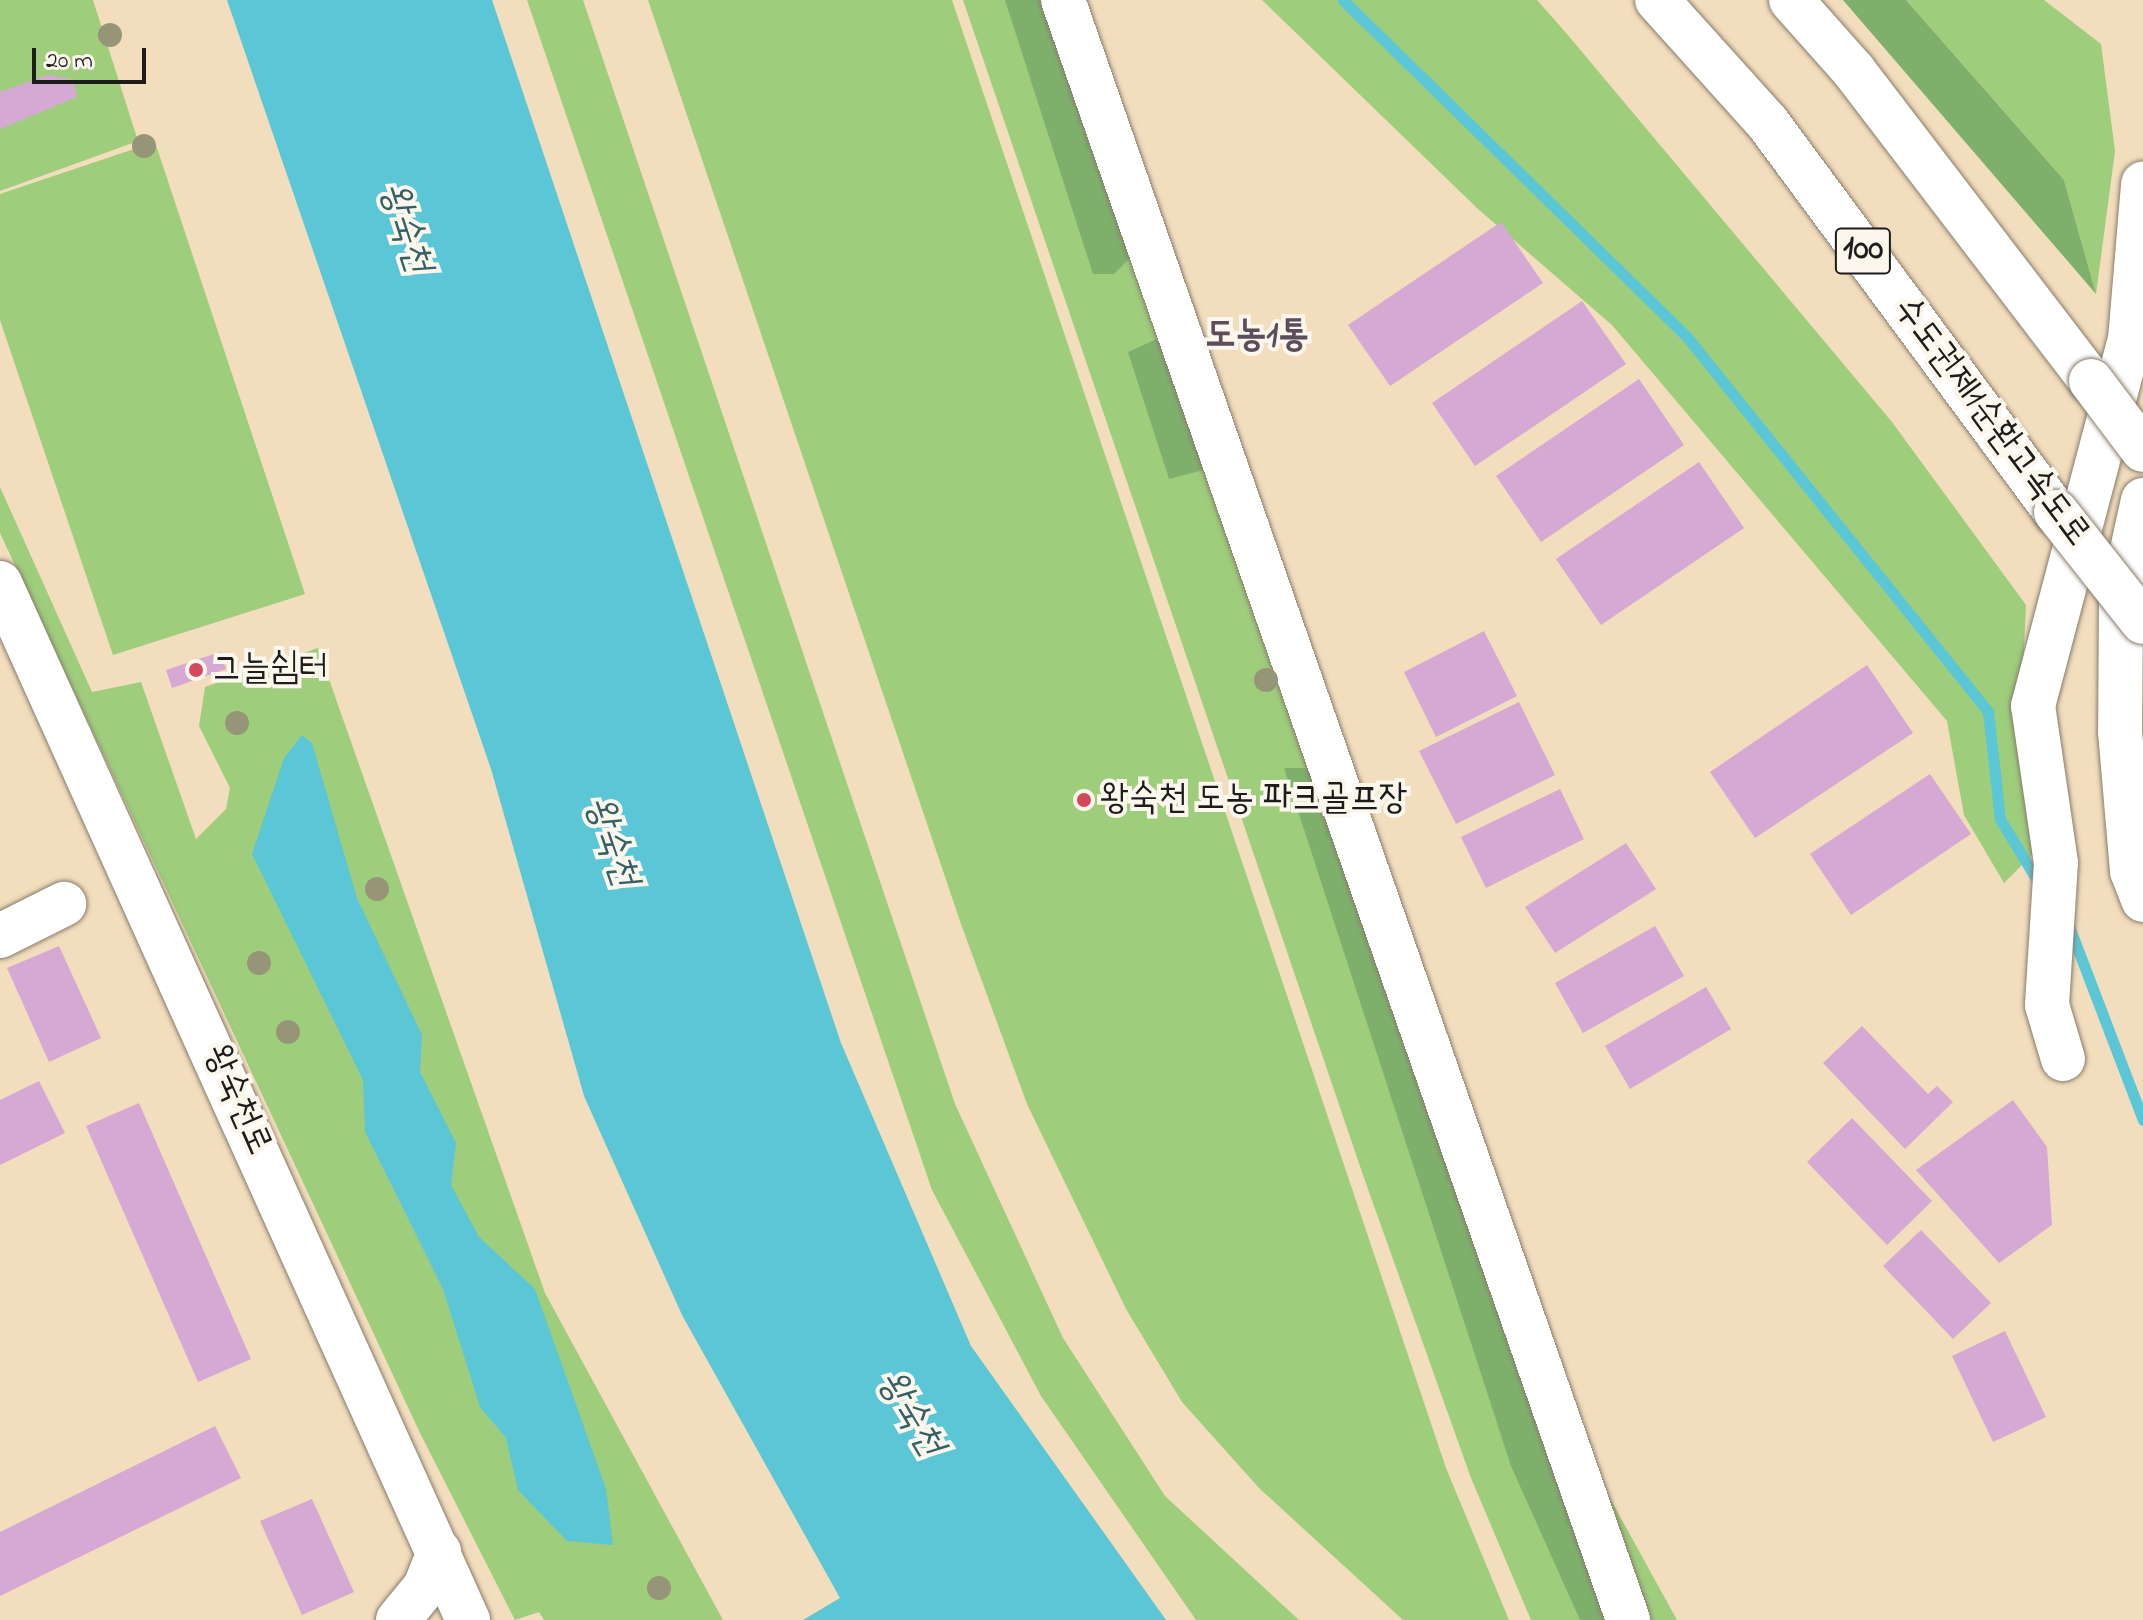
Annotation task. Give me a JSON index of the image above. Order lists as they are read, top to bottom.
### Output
{
  "streets": {
    "main road": ["100", "수도권제1순환고속도로", "왕숙천로"]
  },
  "districts": ["도농1통"],
  "water": ["왕숙천"],
  "places": ["그늘쉼터", "왕숙천 도농 파크골프장"],
  "scale_bar": "20 m"
}
